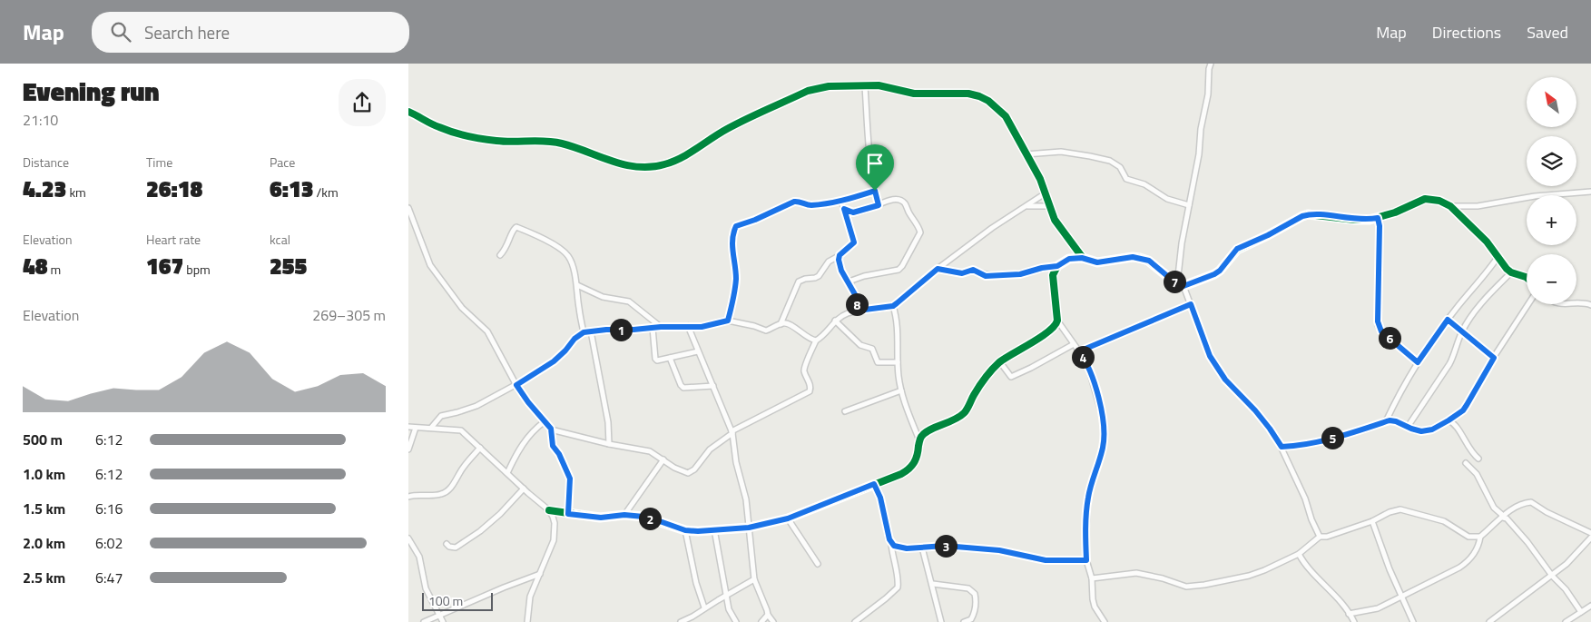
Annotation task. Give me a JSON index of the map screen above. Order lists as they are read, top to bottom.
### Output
{
  "scale_bar": "100 m",
  "north": "top left",
  "page": {
    "header": "Map",
    "search": "Search here",
    "nav": ["Map", "Directions", "Saved"],
    "heading": ["Evening run", "21:10"],
    "map_buttons": ["+", "−"],
    "stats": [
      ["Distance", "4.23 km"],
      ["Time", "26:18"],
      ["Pace", "6:13 /km"],
      ["Elevation", "48 m"],
      ["Heart rate", "167 bpm"],
      ["kcal", "255"]
    ],
    "pins": [
      "7",
      "8",
      "1",
      "6",
      "4",
      "5",
      "2",
      "3"
    ],
    "chart": ["Elevation", "269–305 m"],
    "list": [
      {
        "name": "500 m",
        "note": "6:12"
      },
      {
        "name": "1.0 km",
        "note": "6:12"
      },
      {
        "name": "1.5 km",
        "note": "6:16"
      },
      {
        "name": "2.0 km",
        "note": "6:02"
      },
      {
        "name": "2.5 km",
        "note": "6:47"
      }
    ],
    "scale": "100 m"
  }
}
